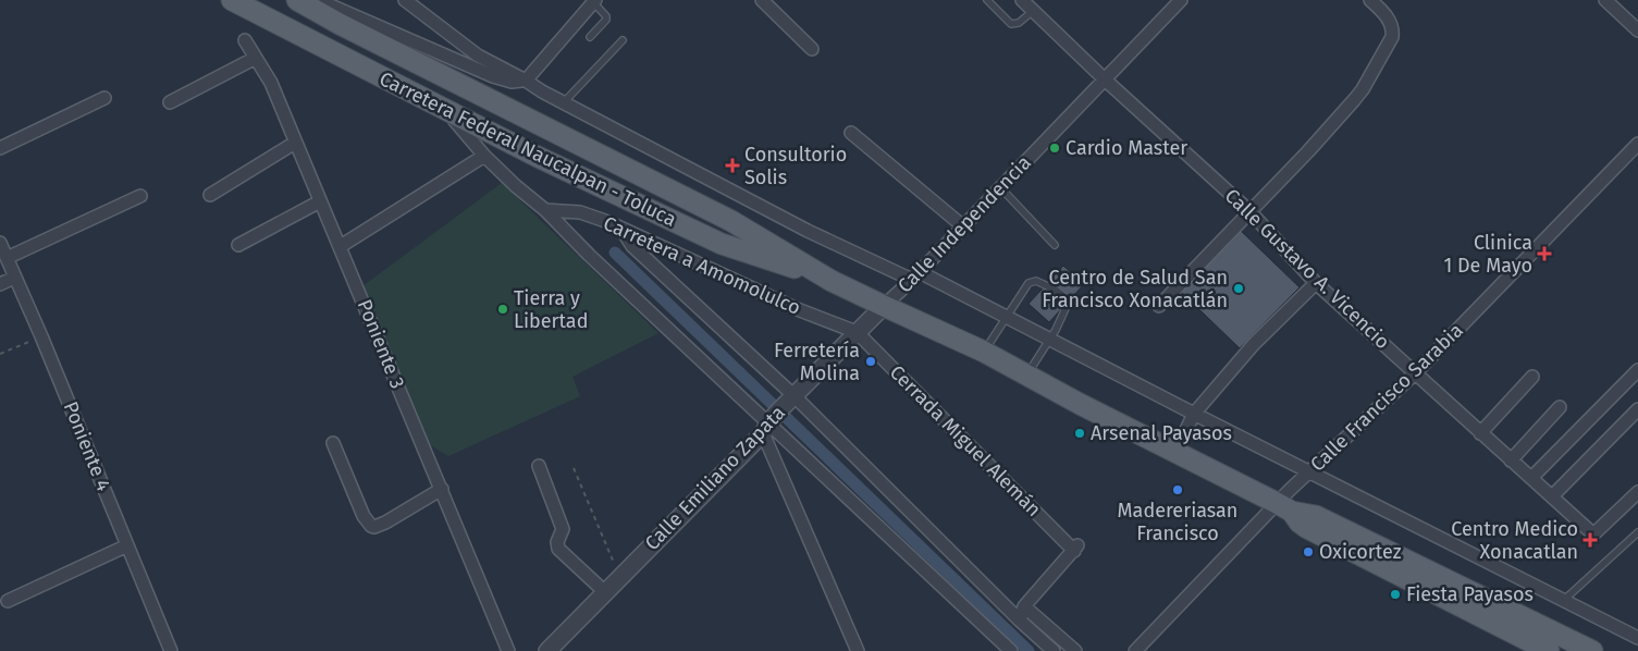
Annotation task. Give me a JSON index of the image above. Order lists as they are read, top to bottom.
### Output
{
  "streets": {
    "main road": ["Carretera Federal Naucalpan - Toluca"],
    "street": [
      "Calle Independencia",
      "Carretera a Amomolulco",
      "Calle Gustavo A. Vicencio",
      "Poniente 3",
      "Calle Francisco Sarabia",
      "Cerrada Miguel Alemán",
      "Poniente 4",
      "Calle Emiliano Zapata"
    ]
  },
  "crossings": [
    ["Carretera Federal Naucalpan - Toluca", "Calle Independencia"],
    ["Carretera Federal Naucalpan - Toluca", "Calle Francisco Sarabia"],
    ["Carretera Federal Naucalpan - Toluca", "Calle Emiliano Zapata"],
    ["Calle Independencia", "Calle Gustavo A. Vicencio"],
    ["Calle Independencia", "Calle Emiliano Zapata"],
    ["Carretera a Amomolulco", "Cerrada Miguel Alemán"],
    ["Carretera a Amomolulco", "Calle Emiliano Zapata"],
    ["Calle Gustavo A. Vicencio", "Calle Francisco Sarabia"],
    ["Cerrada Miguel Alemán", "Calle Emiliano Zapata"]
  ],
  "places": {
    "other": [
      "Cardio Master",
      "Centro de Salud San Francisco Xonacatlán",
      "Tierra y Libertad",
      "Ferretería Molina",
      "Arsenal Payasos",
      "Madereriasan Francisco",
      "Oxicortez",
      "Fiesta Payasos"
    ],
    "health": ["Consultorio Solis", "Clinica 1 De Mayo", "Centro Medico Xonacatlan"]
  }
}
